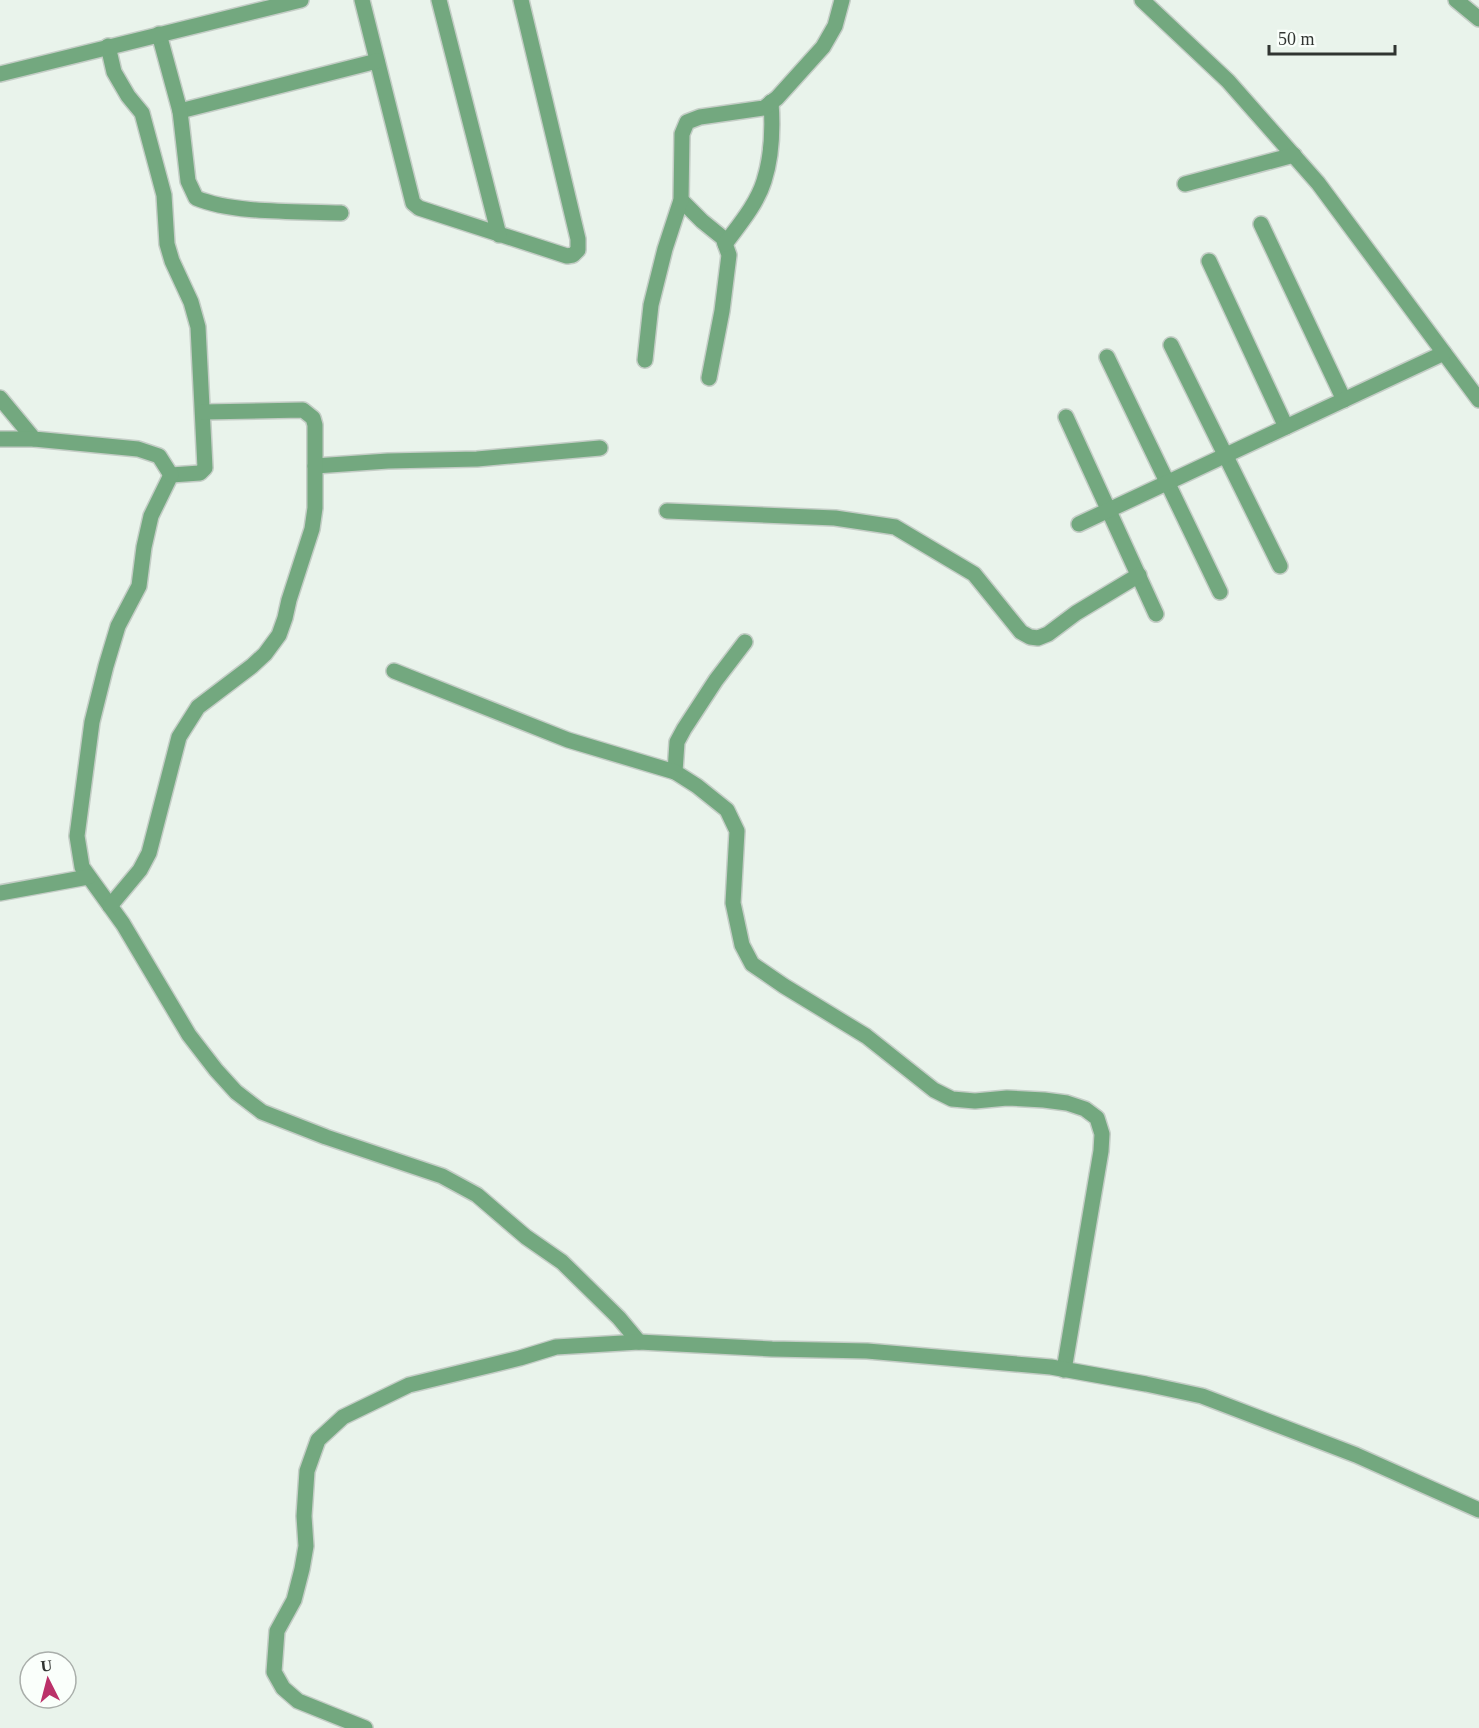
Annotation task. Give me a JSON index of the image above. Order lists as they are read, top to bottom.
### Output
{
  "scale_bar": "50 m",
  "north": "top"
}
